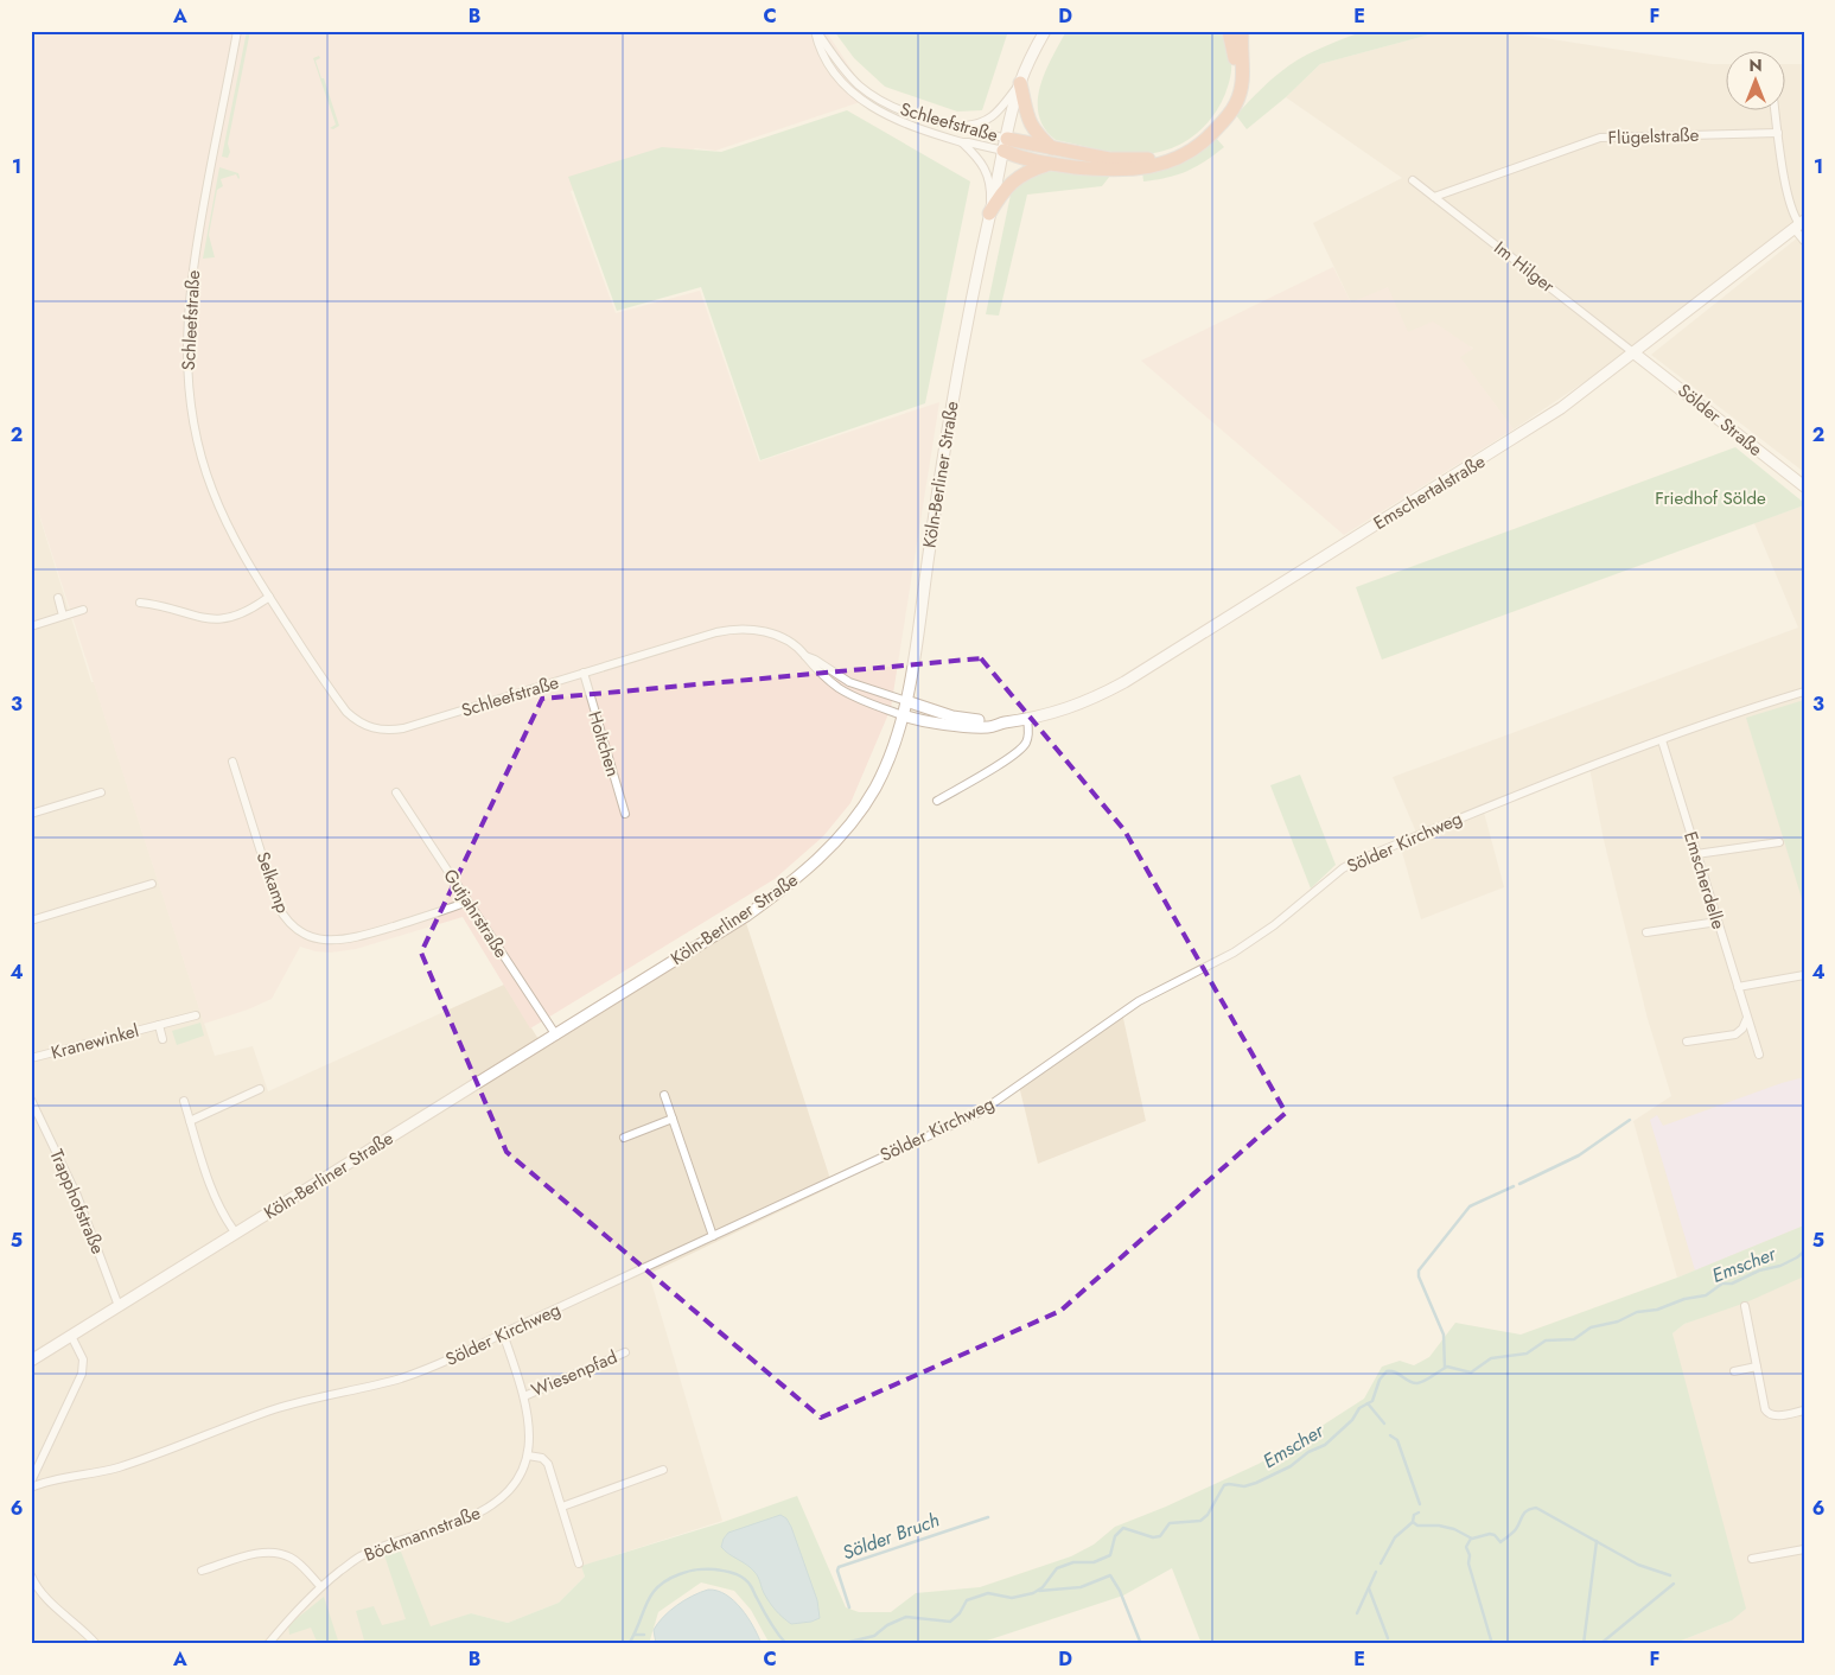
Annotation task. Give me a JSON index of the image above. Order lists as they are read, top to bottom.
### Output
{
  "streets": {
    "main road": ["Sölder Straße", "Köln-Berliner Straße", "Emschertalstraße"],
    "street": [
      "Schleefstraße",
      "Flügelstraße",
      "Im Hilger",
      "Holtchen",
      "Sölder Kirchweg",
      "Emscherdelle",
      "Selkamp",
      "Gutjahrstraße",
      "Kranewinkel",
      "Trapphofstraße",
      "Wiesenpfad",
      "Böckmannstraße"
    ]
  },
  "crossings": [
    ["Schleefstraße", "Köln-Berliner Straße"],
    ["Schleefstraße", "Emschertalstraße"],
    ["Schleefstraße", "Holtchen"],
    ["Flügelstraße", "Im Hilger"],
    ["Im Hilger", "Sölder Straße"],
    ["Im Hilger", "Emschertalstraße"],
    ["Sölder Straße", "Emschertalstraße"],
    ["Köln-Berliner Straße", "Emschertalstraße"],
    ["Köln-Berliner Straße", "Gutjahrstraße"],
    ["Köln-Berliner Straße", "Trapphofstraße"],
    ["Sölder Kirchweg", "Emscherdelle"],
    ["Sölder Kirchweg", "Böckmannstraße"],
    ["Selkamp", "Gutjahrstraße"],
    ["Wiesenpfad", "Böckmannstraße"]
  ],
  "water": ["Emscher", "Sölder Bruch"],
  "parks": ["Friedhof Sölde"],
  "north": "top",
  "grid": {
    "columns": [
      "A",
      "B",
      "C",
      "D",
      "E",
      "F"
    ],
    "rows": [
      "1",
      "2",
      "3",
      "4",
      "5",
      "6"
    ]
  }
}
